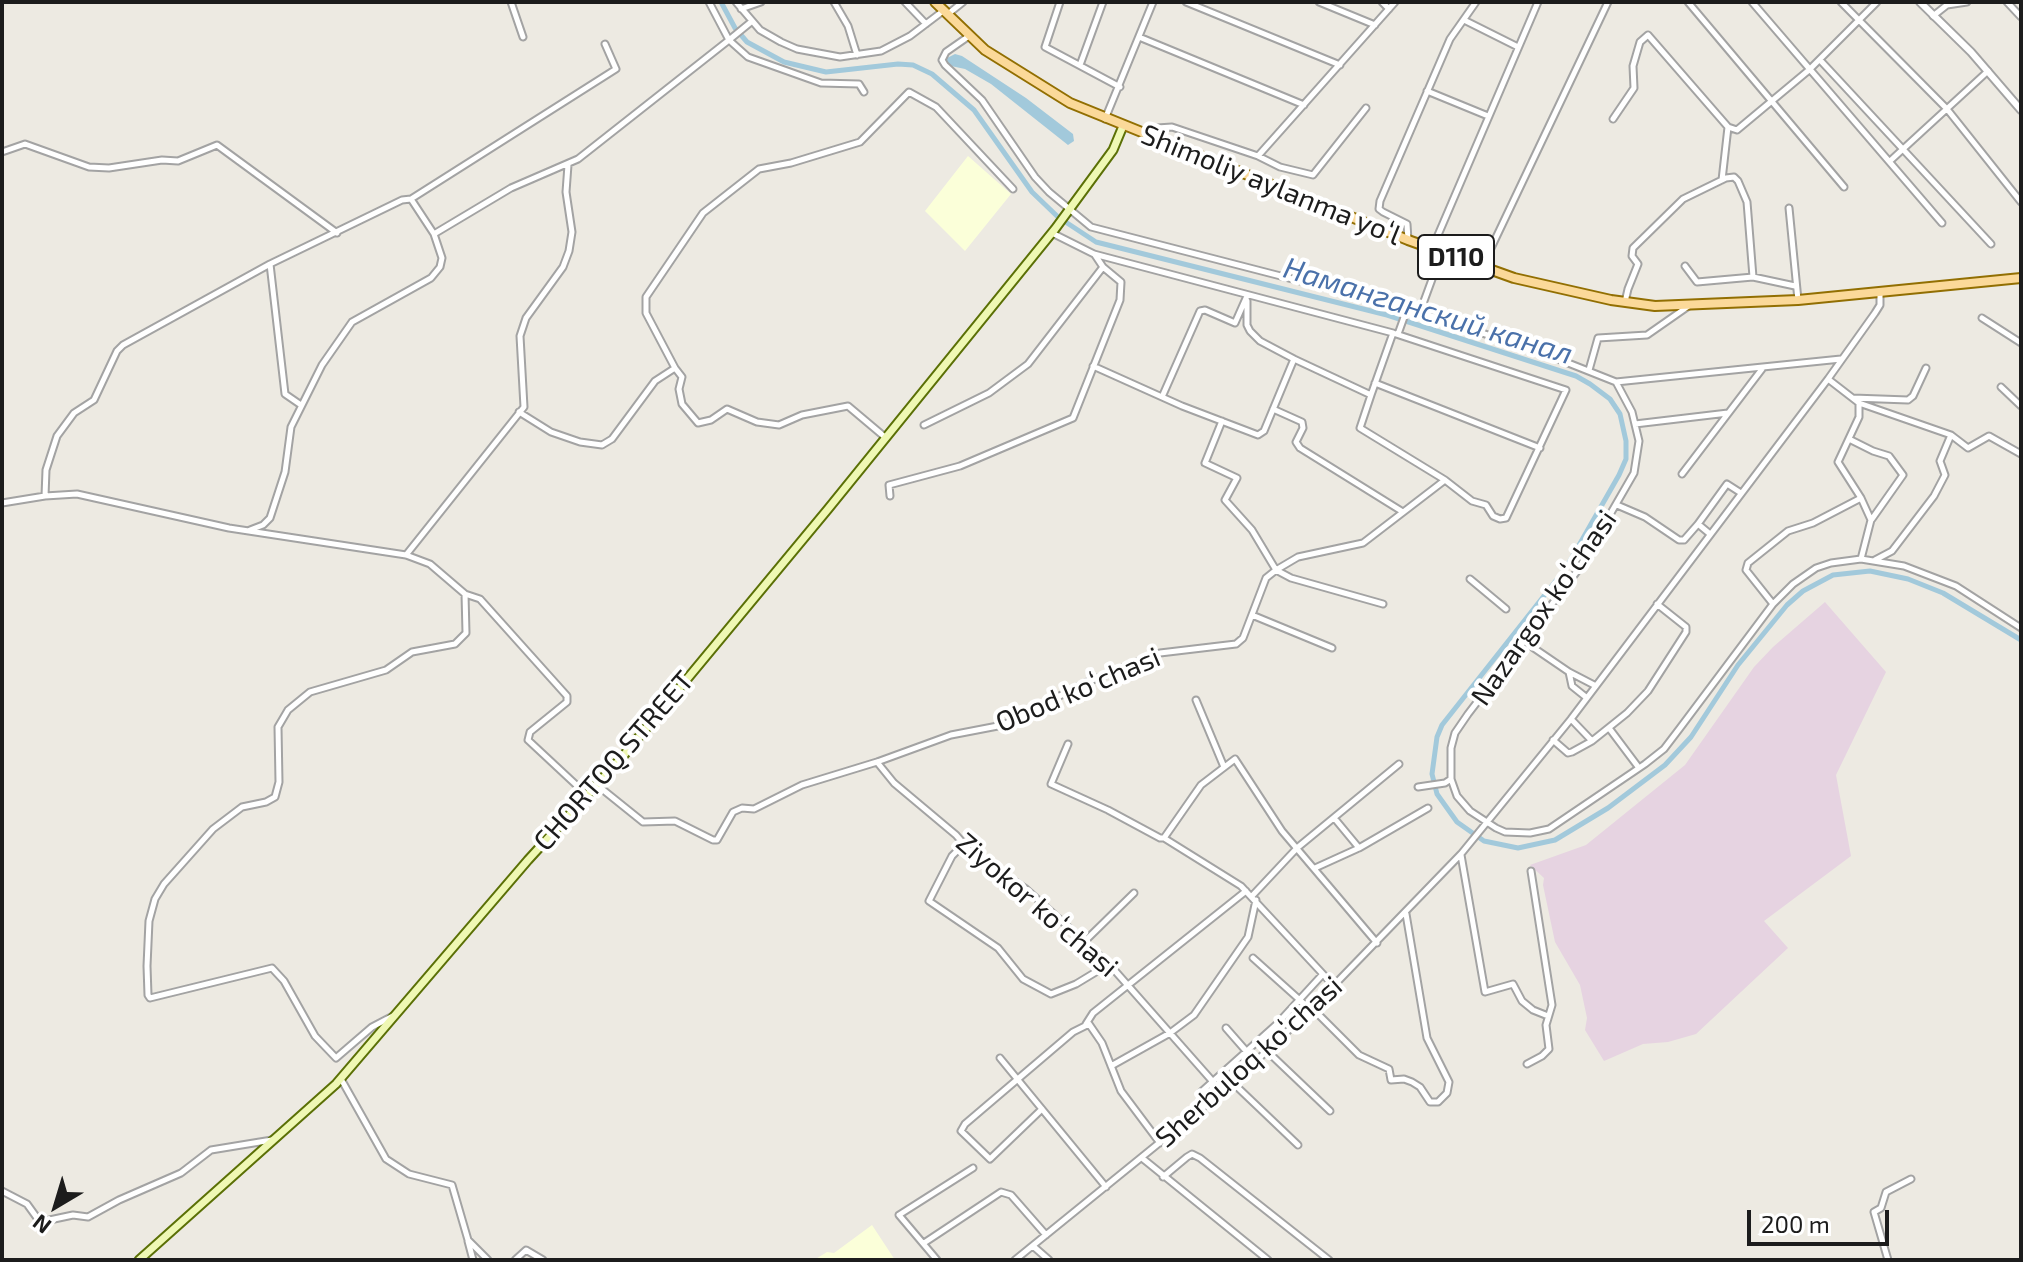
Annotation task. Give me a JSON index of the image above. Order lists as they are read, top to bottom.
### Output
{
  "streets": {
    "main road": ["Shimoliy aylanma yoʻl", "D110", "CHORTOQ STREET"],
    "street": [
      "Nazargox koʻchasi",
      "Obod koʻchasi",
      "Ziyokor koʻchasi",
      "Sherbuloq koʻchasi"
    ]
  },
  "crossings": [
    ["Shimoliy aylanma yoʻl", "CHORTOQ STREET"],
    ["Shimoliy aylanma yoʻl", "Sherbuloq koʻchasi"],
    ["Obod koʻchasi", "Ziyokor koʻchasi"],
    ["Ziyokor koʻchasi", "Sherbuloq koʻchasi"]
  ],
  "water": ["Наманганский канал"],
  "scale_bar": "200 m",
  "north": "bottom left"
}
